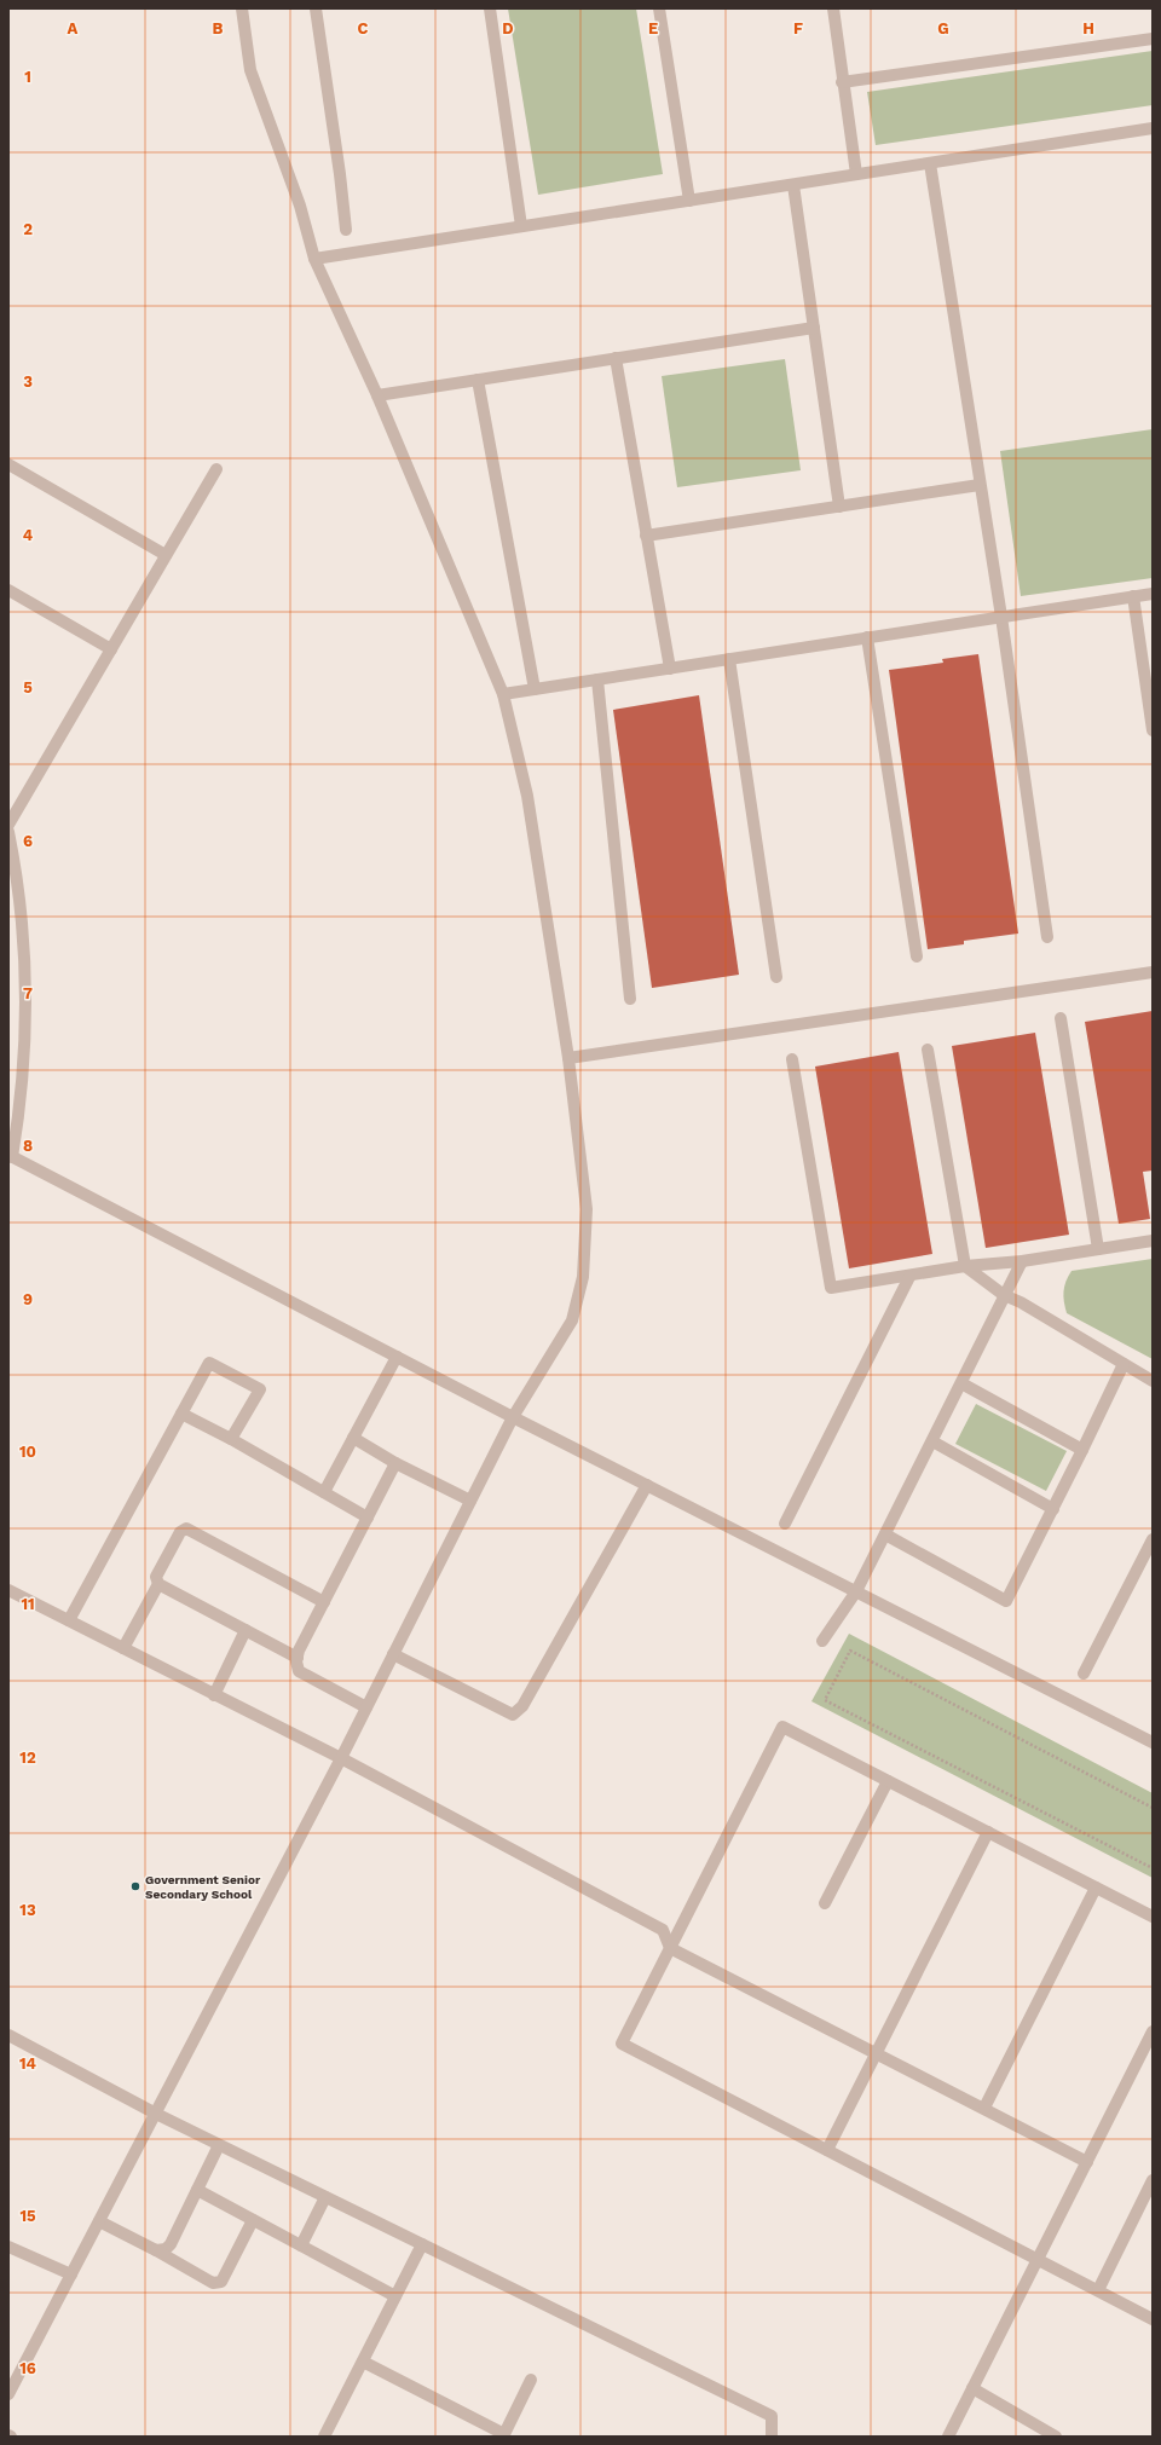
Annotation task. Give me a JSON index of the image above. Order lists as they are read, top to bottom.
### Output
{
  "places": ["Government Senior Secondary School"],
  "grid": {
    "columns": [
      "A",
      "B",
      "C",
      "D",
      "E",
      "F",
      "G",
      "H"
    ],
    "rows": [
      "1",
      "2",
      "3",
      "4",
      "5",
      "6",
      "7",
      "8",
      "9",
      "10",
      "11",
      "12",
      "13",
      "14",
      "15",
      "16"
    ]
  }
}
